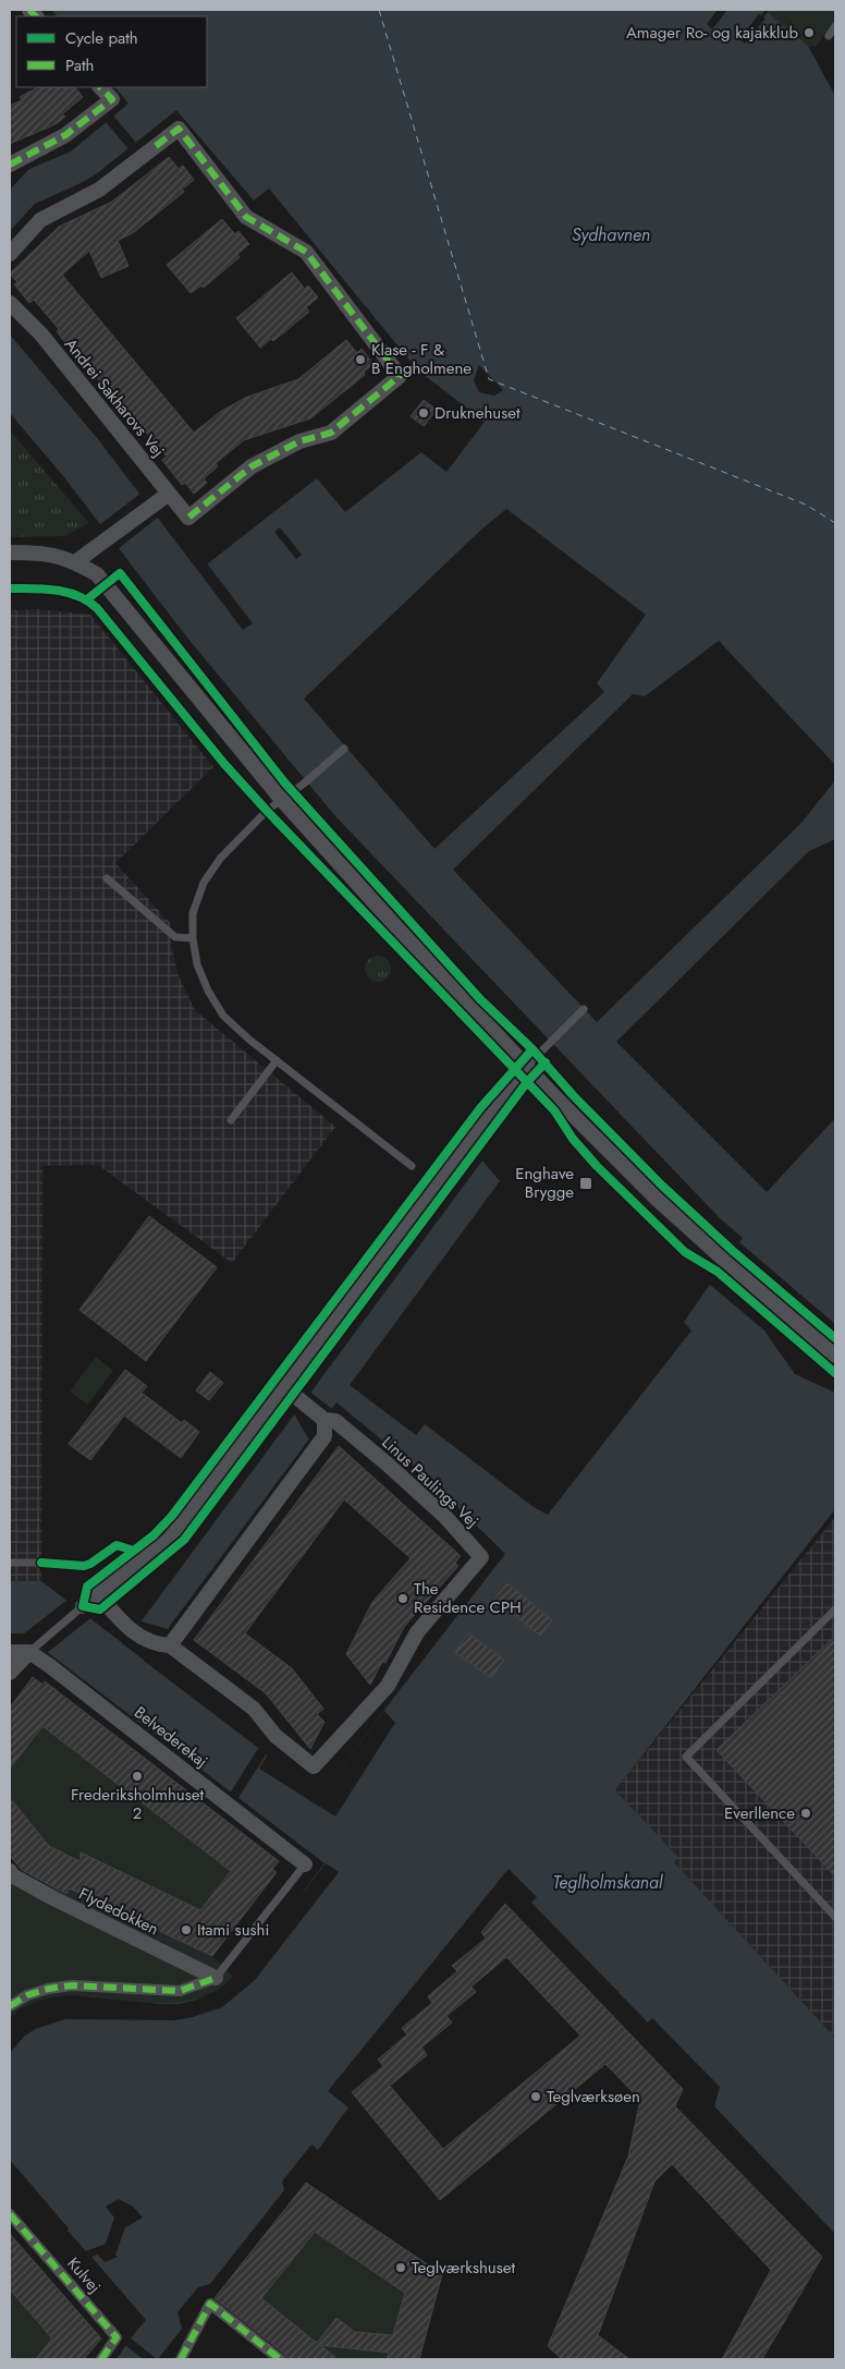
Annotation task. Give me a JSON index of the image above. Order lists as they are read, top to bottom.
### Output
{
  "streets": {
    "street": [
      "Andrei Sakharovs Vej",
      "Linus Paulings Vej",
      "Belvederekaj",
      "Flydedokken",
      "Kulvej"
    ]
  },
  "water": ["Sydhavnen", "Teglholmskanal"],
  "places": {
    "other": [
      "Amager Ro- og kajakklub",
      "Klase - F & B Engholmene",
      "Druknehuset",
      "The Residence CPH",
      "Frederiksholmhuset 2",
      "Everllence",
      "Itami sushi",
      "Teglværksøen",
      "Teglværkshuset"
    ],
    "transit": ["Enghave Brygge"]
  },
  "legend": ["Cycle path", "Path"]
}
